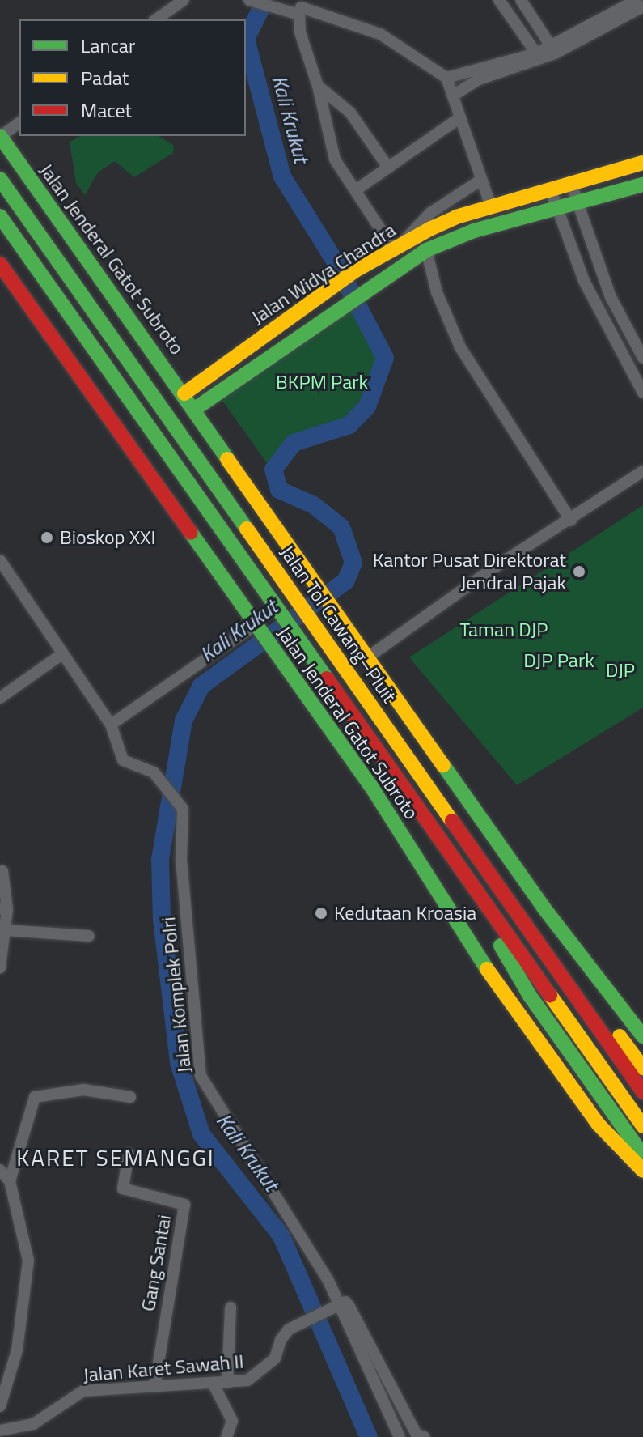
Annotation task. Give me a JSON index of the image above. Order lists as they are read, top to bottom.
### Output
{
  "streets": {
    "main road": ["Jalan Jenderal Gatot Subroto", "Jalan Widya Chandra", "Jalan Tol Cawang–Pluit"],
    "street": ["Jalan Komplek Polri", "Gang Santai", "Jalan Karet Sawah II"]
  },
  "crossings": [
    ["Jalan Jenderal Gatot Subroto", "Jalan Widya Chandra"],
    ["Jalan Komplek Polri", "Jalan Karet Sawah II"],
    ["Gang Santai", "Jalan Karet Sawah II"]
  ],
  "districts": ["KARET SEMANGGI"],
  "water": ["Kali Krukut"],
  "parks": [
    "BKPM Park",
    "Taman DJP",
    "DJP Park",
    "DJP"
  ],
  "places": ["Bioskop XXI", "Kantor Pusat Direktorat Jendral Pajak", "Kedutaan Kroasia"],
  "legend": ["Lancar", "Padat", "Macet"]
}
